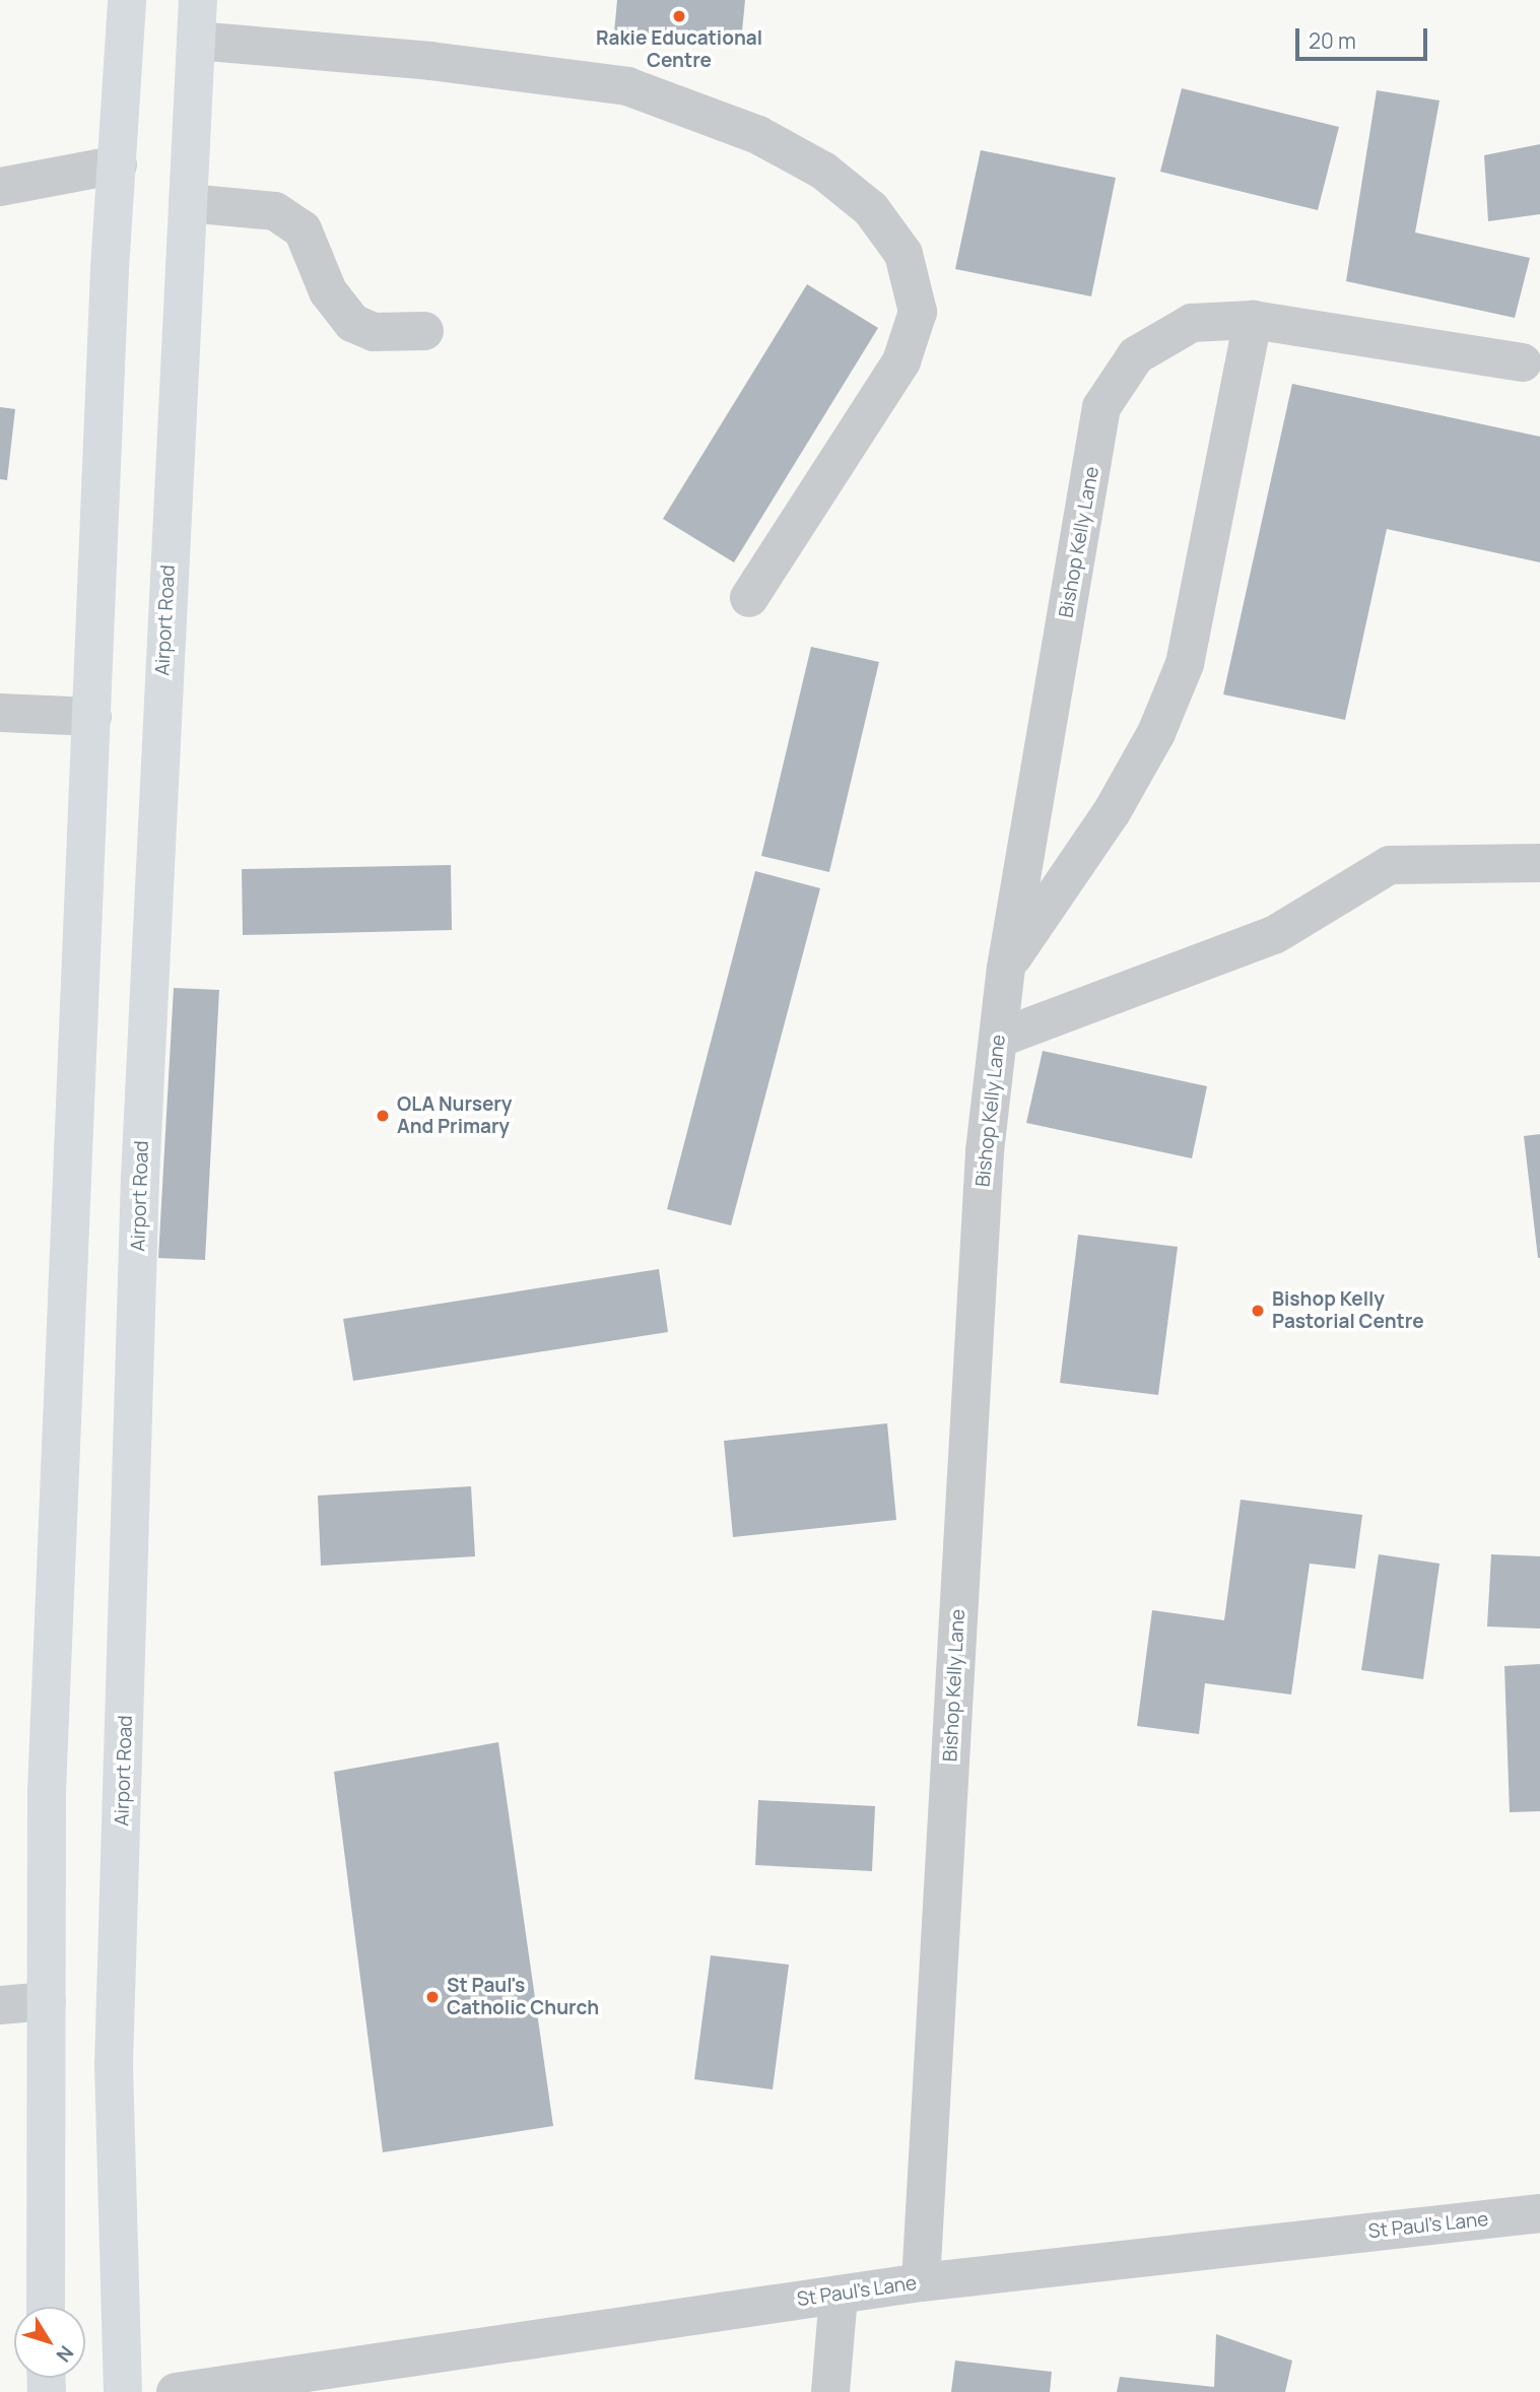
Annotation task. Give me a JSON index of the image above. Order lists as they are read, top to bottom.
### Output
{
  "streets": {
    "main road": ["Airport Road"],
    "street": ["Bishop Kelly Lane", "St Paul's Lane"]
  },
  "crossings": [
    ["Bishop Kelly Lane", "St Paul's Lane"]
  ],
  "places": [
    "Rakie Educational Centre",
    "OLA Nursery And Primary",
    "Bishop Kelly Pastorial Centre",
    "St Paul's Catholic Church"
  ],
  "scale_bar": "20 m",
  "north": "bottom right"
}
